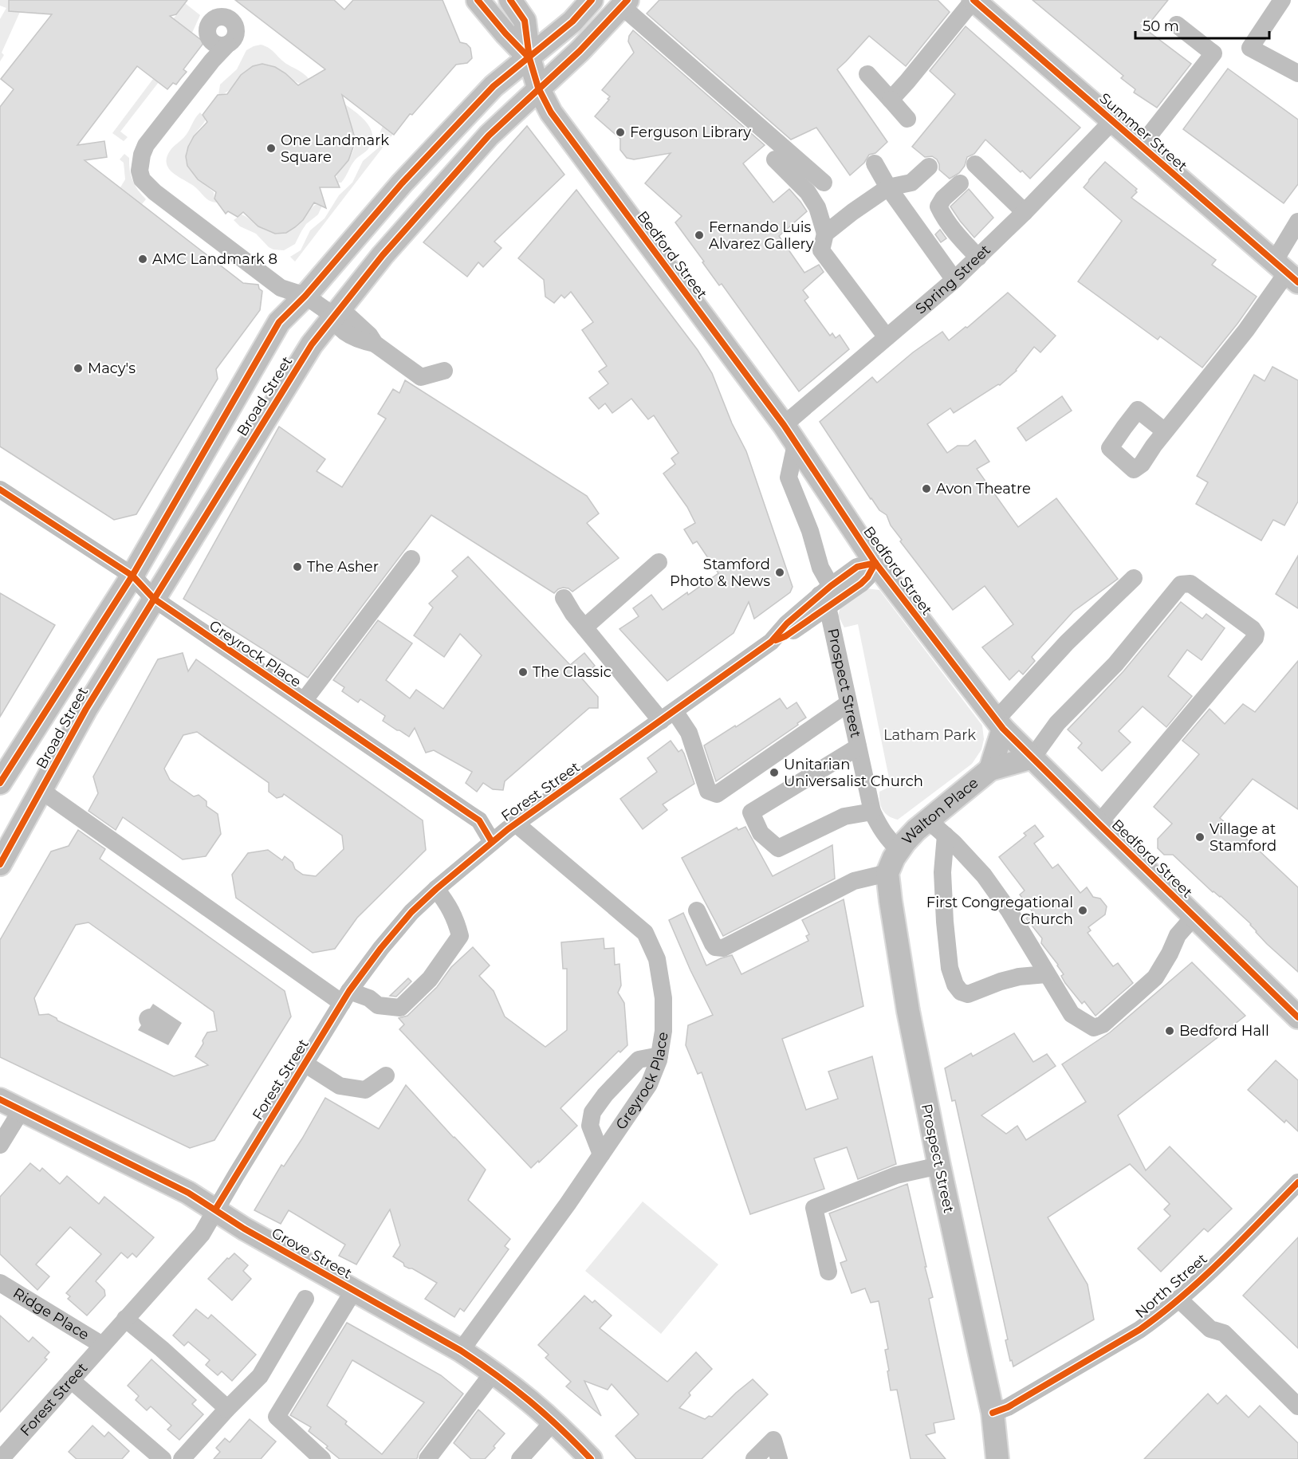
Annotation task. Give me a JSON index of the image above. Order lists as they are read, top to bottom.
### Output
{
  "streets": {
    "main road": [
      "Summer Street",
      "Bedford Street",
      "Broad Street",
      "Prospect Street",
      "Walton Place",
      "Grove Street"
    ],
    "street": [
      "Spring Street",
      "Greyrock Place",
      "Forest Street",
      "North Street",
      "Ridge Place"
    ]
  },
  "crossings": [
    ["Summer Street", "Spring Street"],
    ["Bedford Street", "Spring Street"],
    ["Bedford Street", "Broad Street"],
    ["Bedford Street", "Prospect Street"],
    ["Bedford Street", "Forest Street"],
    ["Bedford Street", "Walton Place"],
    ["Broad Street", "Greyrock Place"],
    ["Greyrock Place", "Forest Street"],
    ["Greyrock Place", "Grove Street"],
    ["Prospect Street", "Forest Street"],
    ["Prospect Street", "Walton Place"],
    ["Prospect Street", "North Street"],
    ["Forest Street", "Grove Street"],
    ["Forest Street", "Ridge Place"]
  ],
  "parks": ["Latham Park"],
  "places": [
    "Ferguson Library",
    "One Landmark Square",
    "Fernando Luis Alvarez Gallery",
    "AMC Landmark 8",
    "Macy's",
    "Avon Theatre",
    "The Asher",
    "Stamford Photo & News",
    "The Classic",
    "Unitarian Universalist Church",
    "Village at Stamford",
    "First Congregational Church",
    "Bedford Hall"
  ],
  "scale_bar": "50 m"
}
